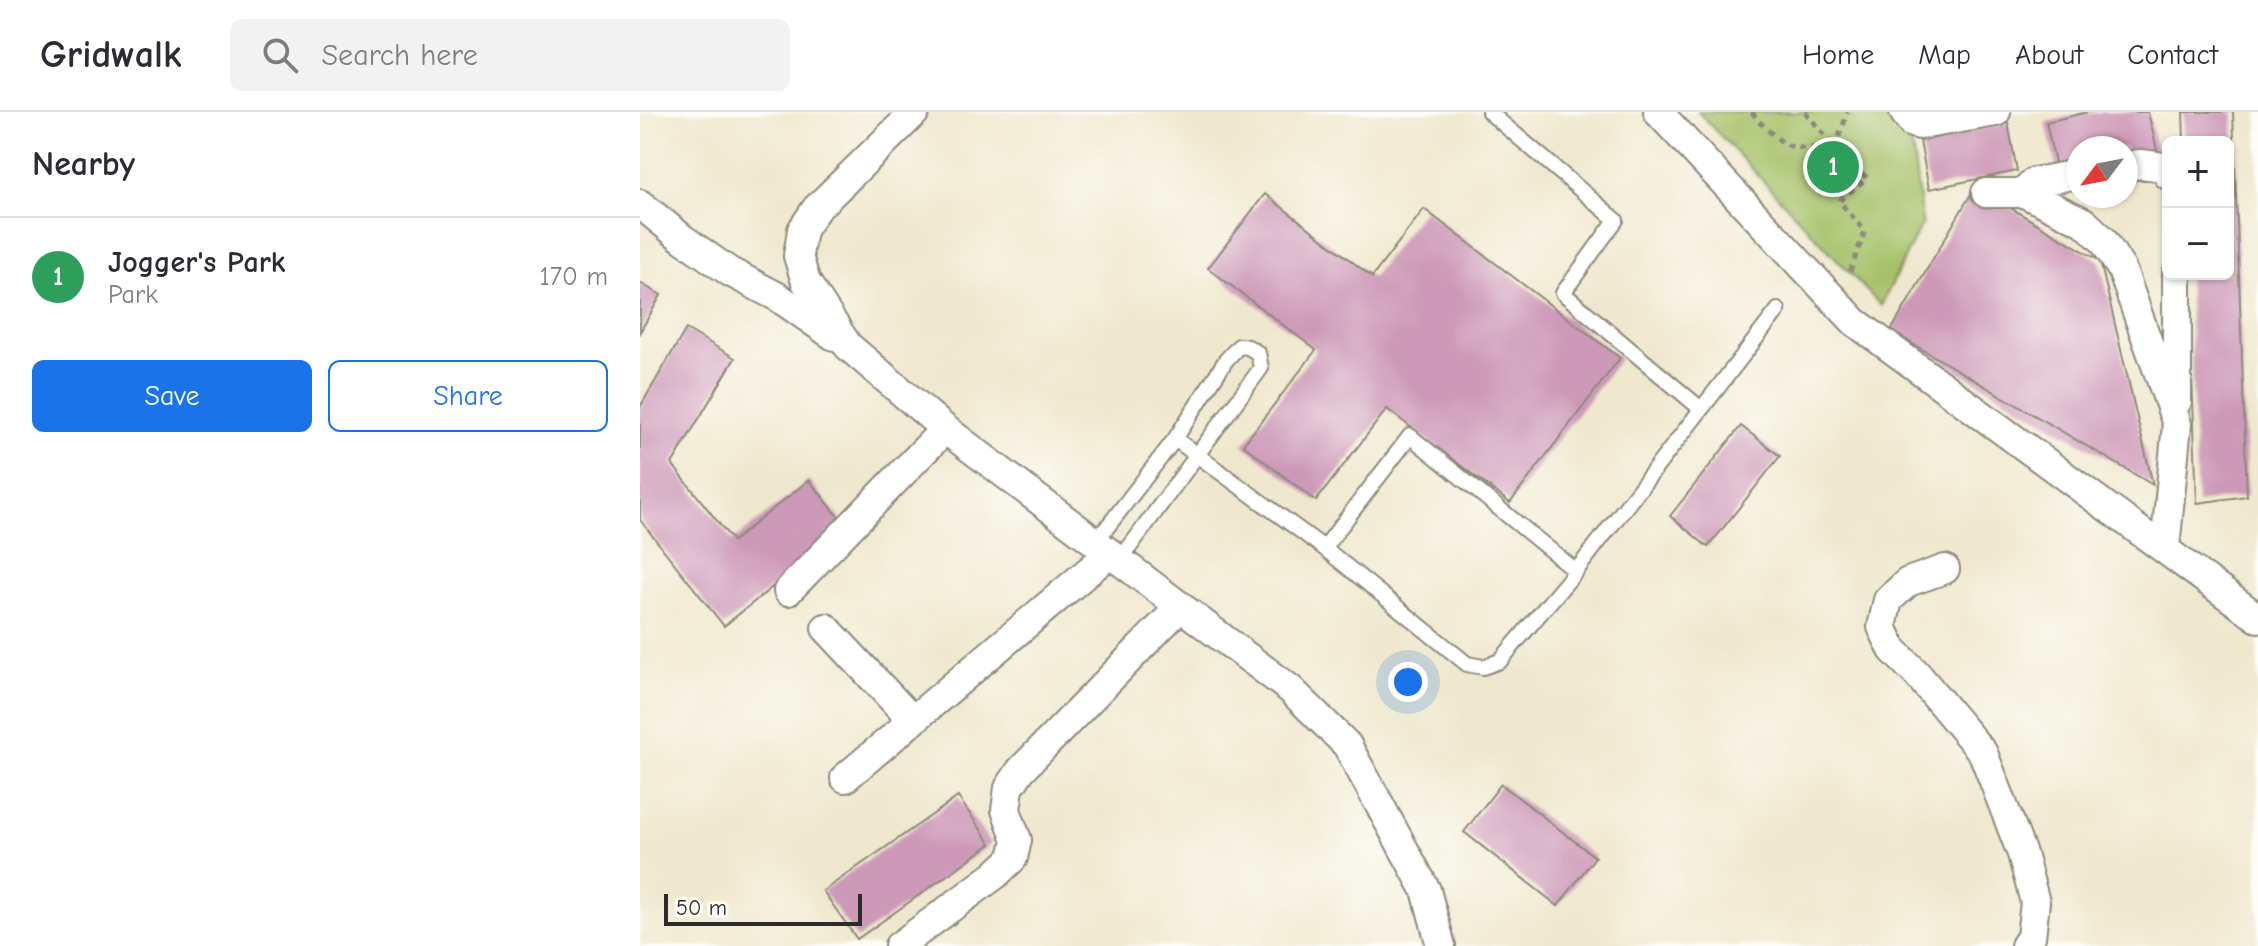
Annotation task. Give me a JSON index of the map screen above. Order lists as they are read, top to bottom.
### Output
{
  "scale_bar": "50 m",
  "north": "bottom left",
  "page": {
    "header": "Gridwalk",
    "search": "Search here",
    "nav": [
      "Home",
      "Map",
      "About",
      "Contact"
    ],
    "heading": "Nearby",
    "map_buttons": ["+", "−"],
    "pins": "1",
    "list": [
      {
        "mark": "1",
        "name": "Jogger's Park",
        "note": "Park",
        "value": "170 m"
      }
    ],
    "buttons": ["Save", "Share"],
    "scale": "50 m"
  }
}
